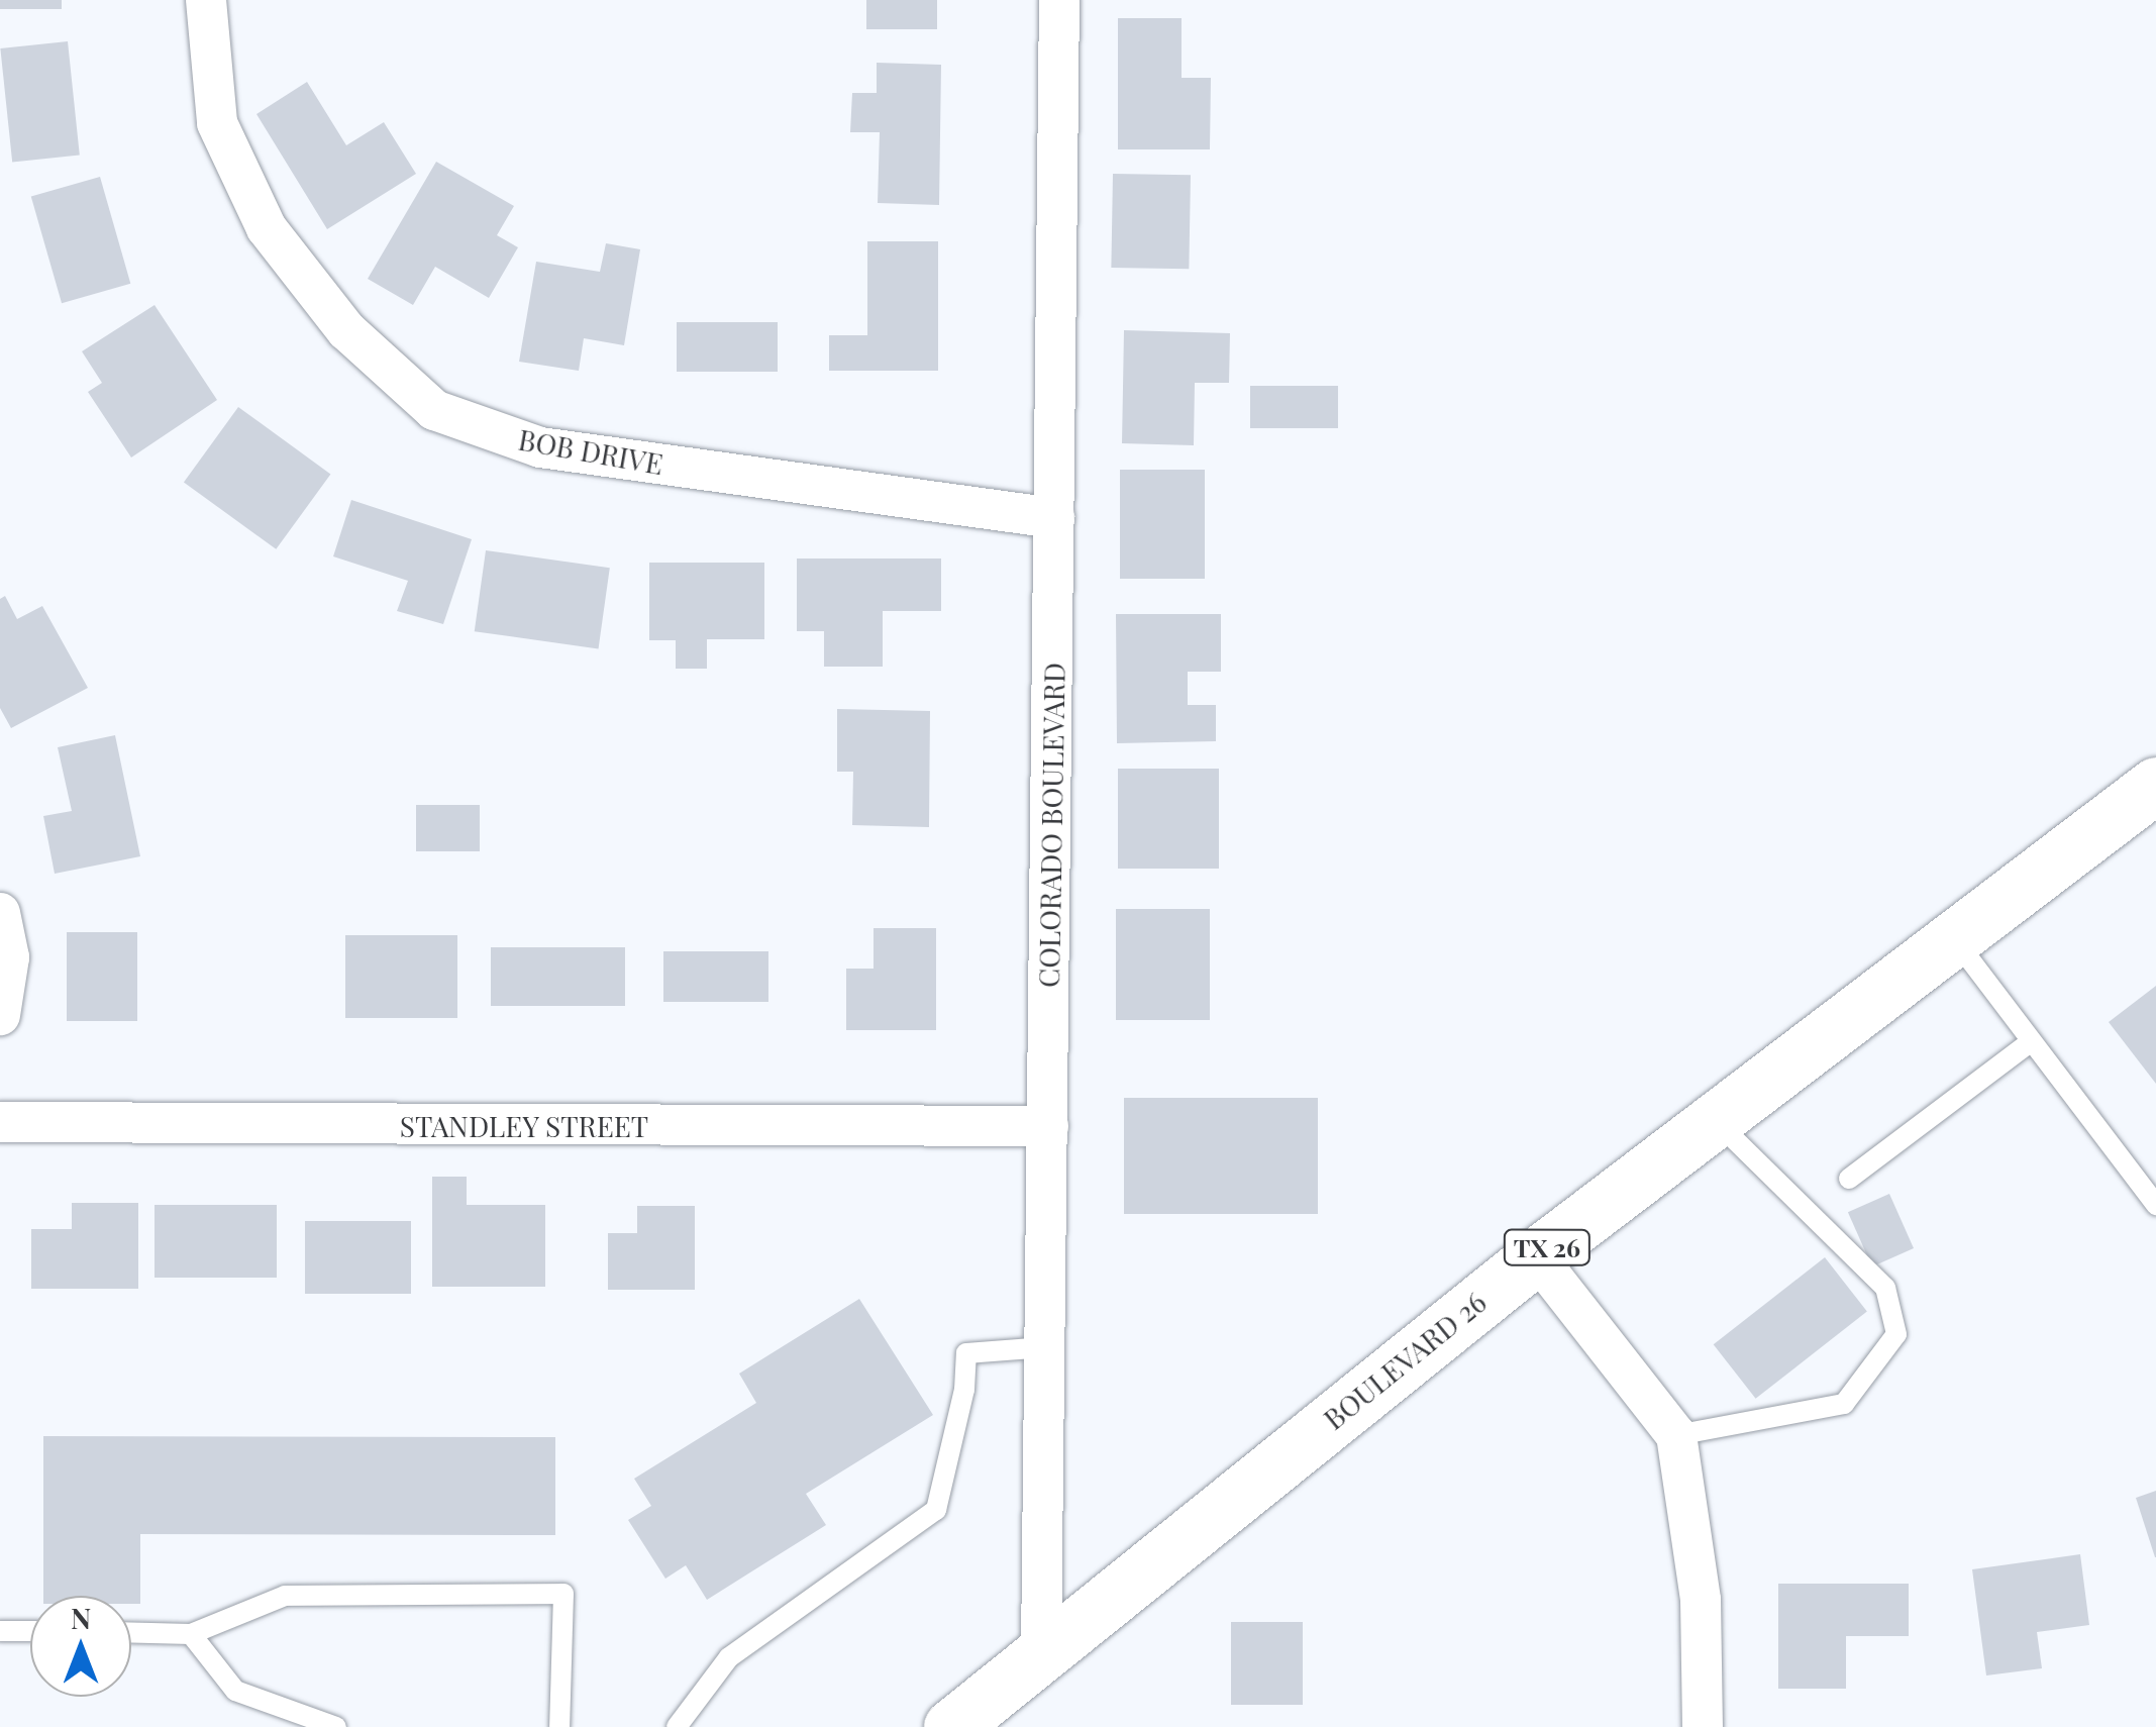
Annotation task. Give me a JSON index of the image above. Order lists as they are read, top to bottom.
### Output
{
  "streets": {
    "main road": ["TX 26", "BOULEVARD 26"],
    "street": ["BOB DRIVE", "COLORADO BOULEVARD", "STANDLEY STREET"]
  },
  "crossings": [
    ["BOB DRIVE", "COLORADO BOULEVARD"],
    ["COLORADO BOULEVARD", "STANDLEY STREET"],
    ["COLORADO BOULEVARD", "BOULEVARD 26"]
  ],
  "north": "top"
}
